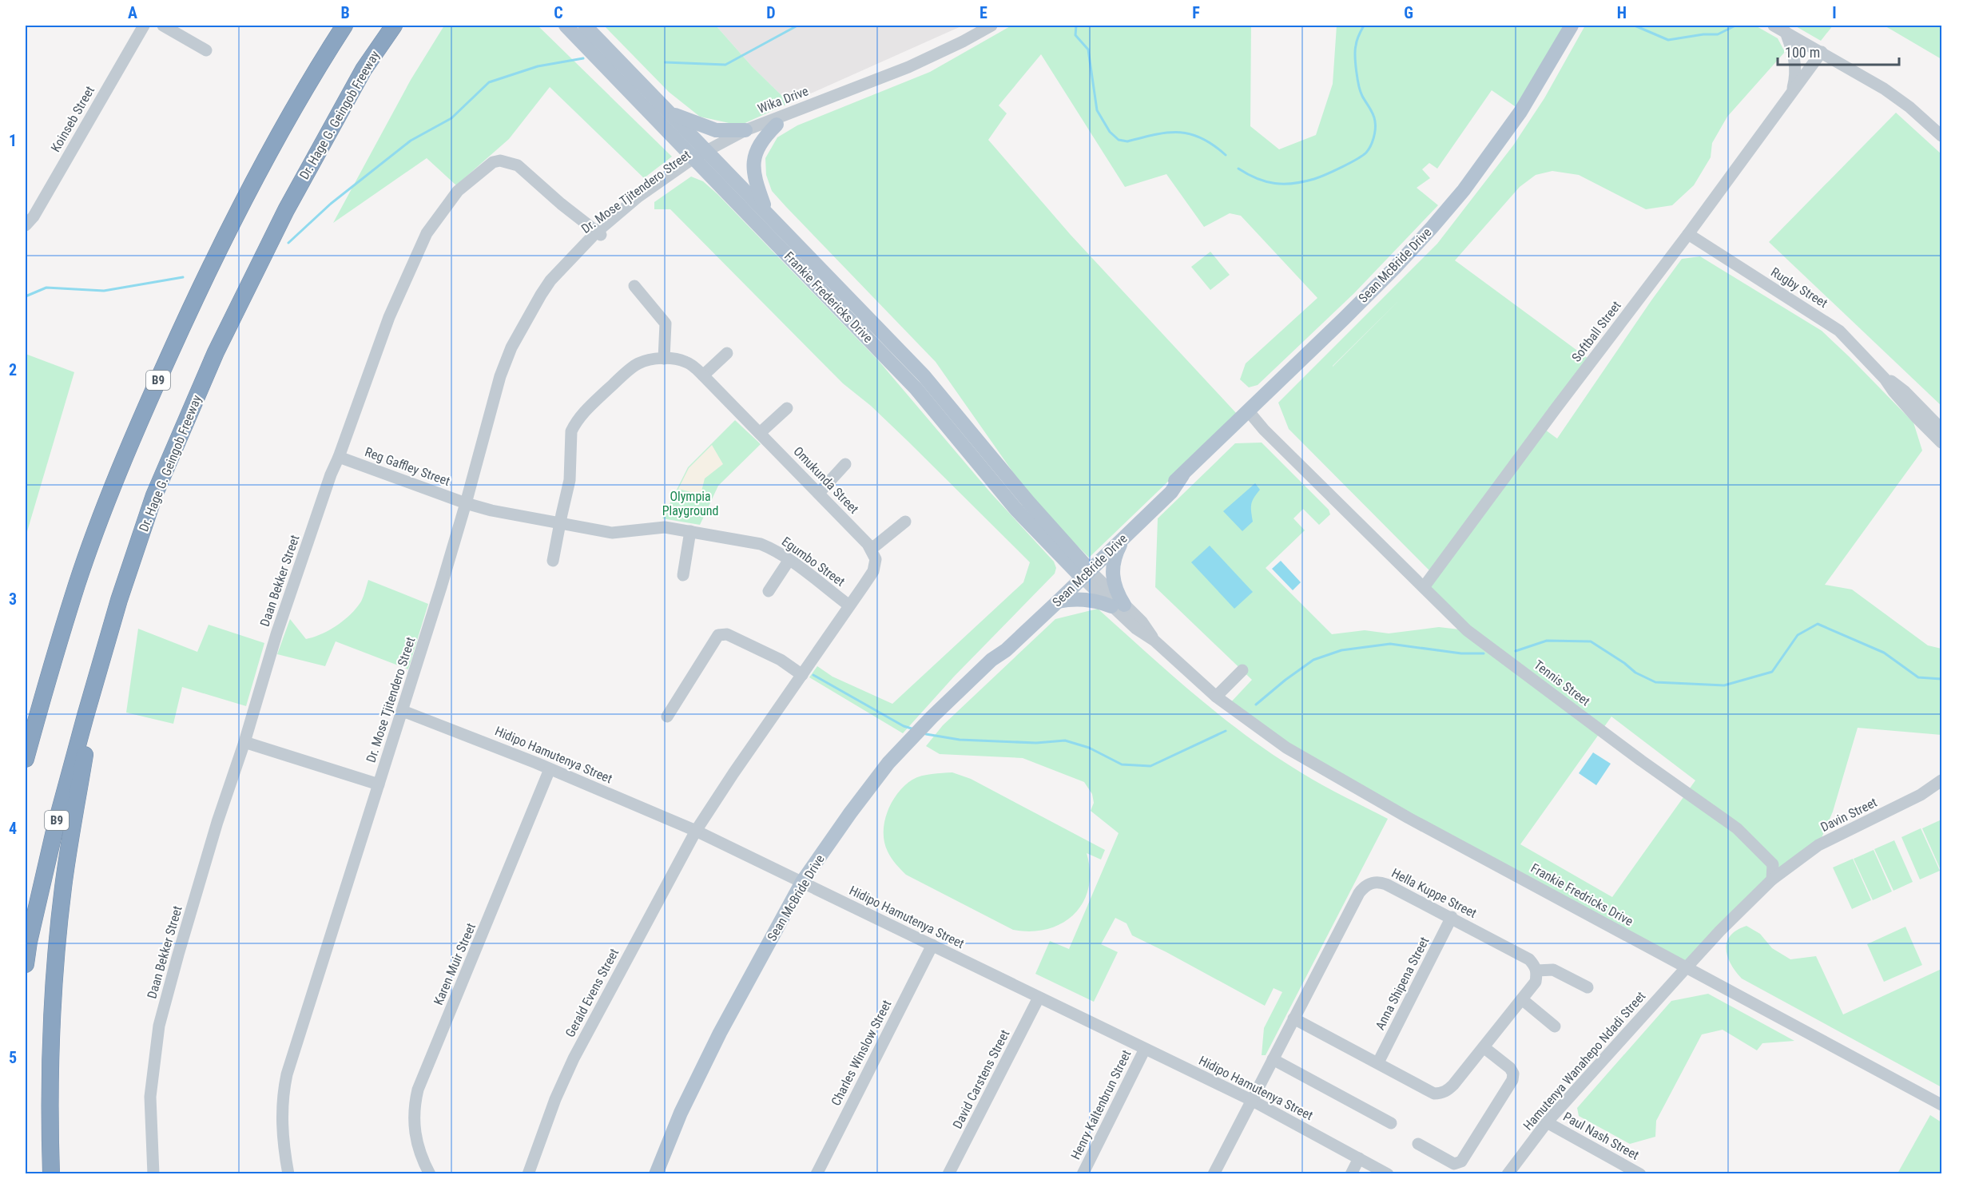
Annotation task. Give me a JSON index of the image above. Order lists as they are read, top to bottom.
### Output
{
  "streets": {
    "highway": ["Dr. Hage G. Geingob Freeway", "B9"],
    "main road": ["Sean McBride Drive", "Frankie Fredericks Drive"],
    "street": [
      "Wika Drive",
      "Koinseb Street",
      "Dr. Mose Tjitendero Street",
      "Rugby Street",
      "Softball Street",
      "Reg Gaffley Street",
      "Omukunda Street",
      "Egumbo Street",
      "Daan Bekker Street",
      "Tennis Street",
      "Hidipo Hamutenya Street",
      "Davin Street",
      "Hella Kuppe Street",
      "Frankie Fredricks Drive",
      "Karen Muir Street",
      "Anna Shipena Street",
      "Gerald Evens Street",
      "Charles Winslow Street",
      "Hamutenya Wanahepo Ndadi Street",
      "David Carstens Street",
      "Henry Kaltenbrun Street",
      "Paul Nash Street"
    ]
  },
  "crossings": [
    ["Wika Drive", "Dr. Mose Tjitendero Street"],
    ["Wika Drive", "Frankie Fredericks Drive"],
    ["Dr. Mose Tjitendero Street", "Frankie Fredericks Drive"],
    ["Dr. Mose Tjitendero Street", "Reg Gaffley Street"],
    ["Dr. Mose Tjitendero Street", "Egumbo Street"],
    ["Dr. Mose Tjitendero Street", "Daan Bekker Street"],
    ["Dr. Mose Tjitendero Street", "Hidipo Hamutenya Street"],
    ["Sean McBride Drive", "Frankie Fredericks Drive"],
    ["Sean McBride Drive", "Tennis Street"],
    ["Sean McBride Drive", "Hidipo Hamutenya Street"],
    ["Sean McBride Drive", "Frankie Fredricks Drive"],
    ["Rugby Street", "Softball Street"],
    ["Frankie Fredericks Drive", "Frankie Fredricks Drive"],
    ["Softball Street", "Tennis Street"],
    ["Reg Gaffley Street", "Egumbo Street"],
    ["Reg Gaffley Street", "Daan Bekker Street"],
    ["Omukunda Street", "Egumbo Street"],
    ["Tennis Street", "Davin Street"],
    ["Hidipo Hamutenya Street", "Hella Kuppe Street"],
    ["Hidipo Hamutenya Street", "Karen Muir Street"],
    ["Hidipo Hamutenya Street", "Gerald Evens Street"],
    ["Hidipo Hamutenya Street", "Charles Winslow Street"],
    ["Hidipo Hamutenya Street", "David Carstens Street"],
    ["Hidipo Hamutenya Street", "Henry Kaltenbrun Street"],
    ["Hella Kuppe Street", "Anna Shipena Street"],
    ["Frankie Fredricks Drive", "Hamutenya Wanahepo Ndadi Street"],
    ["Hamutenya Wanahepo Ndadi Street", "Paul Nash Street"]
  ],
  "parks": ["Olympia Playground"],
  "scale_bar": "100 m",
  "grid": {
    "columns": [
      "A",
      "B",
      "C",
      "D",
      "E",
      "F",
      "G",
      "H",
      "I"
    ],
    "rows": [
      "1",
      "2",
      "3",
      "4",
      "5"
    ]
  }
}
